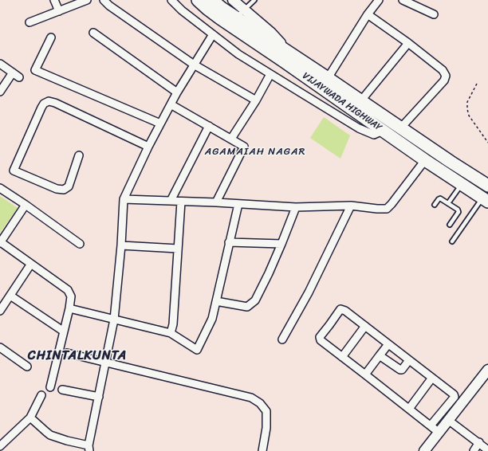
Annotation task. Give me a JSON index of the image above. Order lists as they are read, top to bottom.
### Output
{
  "streets": {
    "highway": ["VIJAYWADA HIGHWAY"]
  },
  "districts": ["AGAMAIAH NAGAR", "CHINTALKUNTA"]
}
